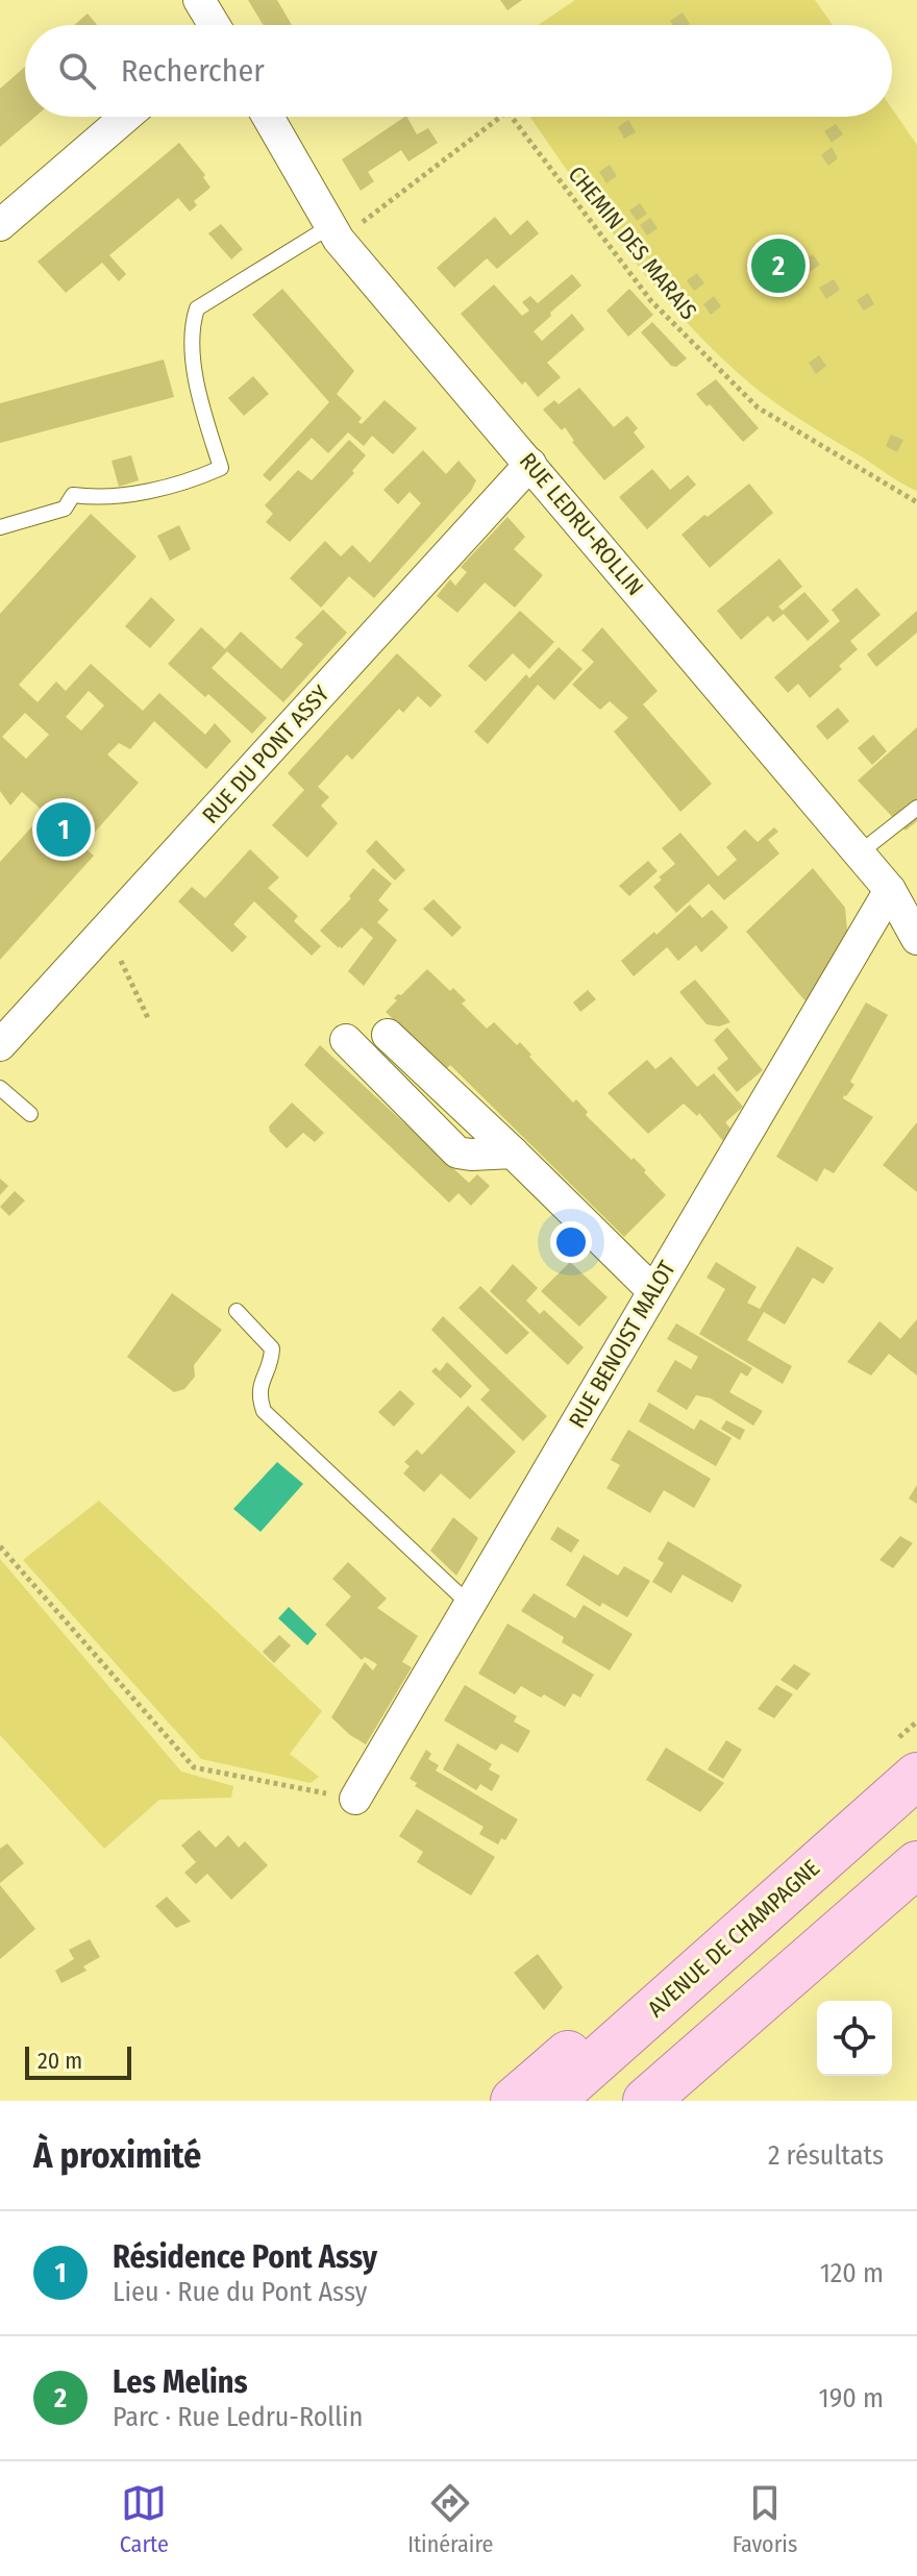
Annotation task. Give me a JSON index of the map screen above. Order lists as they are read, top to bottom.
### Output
{
  "streets": {
    "main road": ["AVENUE DE CHAMPAGNE"],
    "street": ["RUE LEDRU-ROLLIN", "RUE DU PONT ASSY", "RUE BENOIST MALOT"],
    "path": ["CHEMIN DES MARAIS"]
  },
  "crossings": [
    ["CHEMIN DES MARAIS", "RUE LEDRU-ROLLIN"],
    ["RUE LEDRU-ROLLIN", "RUE DU PONT ASSY"],
    ["RUE LEDRU-ROLLIN", "RUE BENOIST MALOT"]
  ],
  "scale_bar": "20 m",
  "page": {
    "search": "Rechercher",
    "pins": ["2", "1"],
    "scale": "20 m",
    "heading": ["À proximité", "2 résultats"],
    "list": [
      {
        "mark": "1",
        "name": "Résidence Pont Assy",
        "note": "Lieu · Rue du Pont Assy",
        "value": "120 m"
      },
      {
        "mark": "2",
        "name": "Les Melins",
        "note": "Parc · Rue Ledru-Rollin",
        "value": "190 m"
      }
    ],
    "nav": ["Carte", "Itinéraire", "Favoris"]
  }
}
